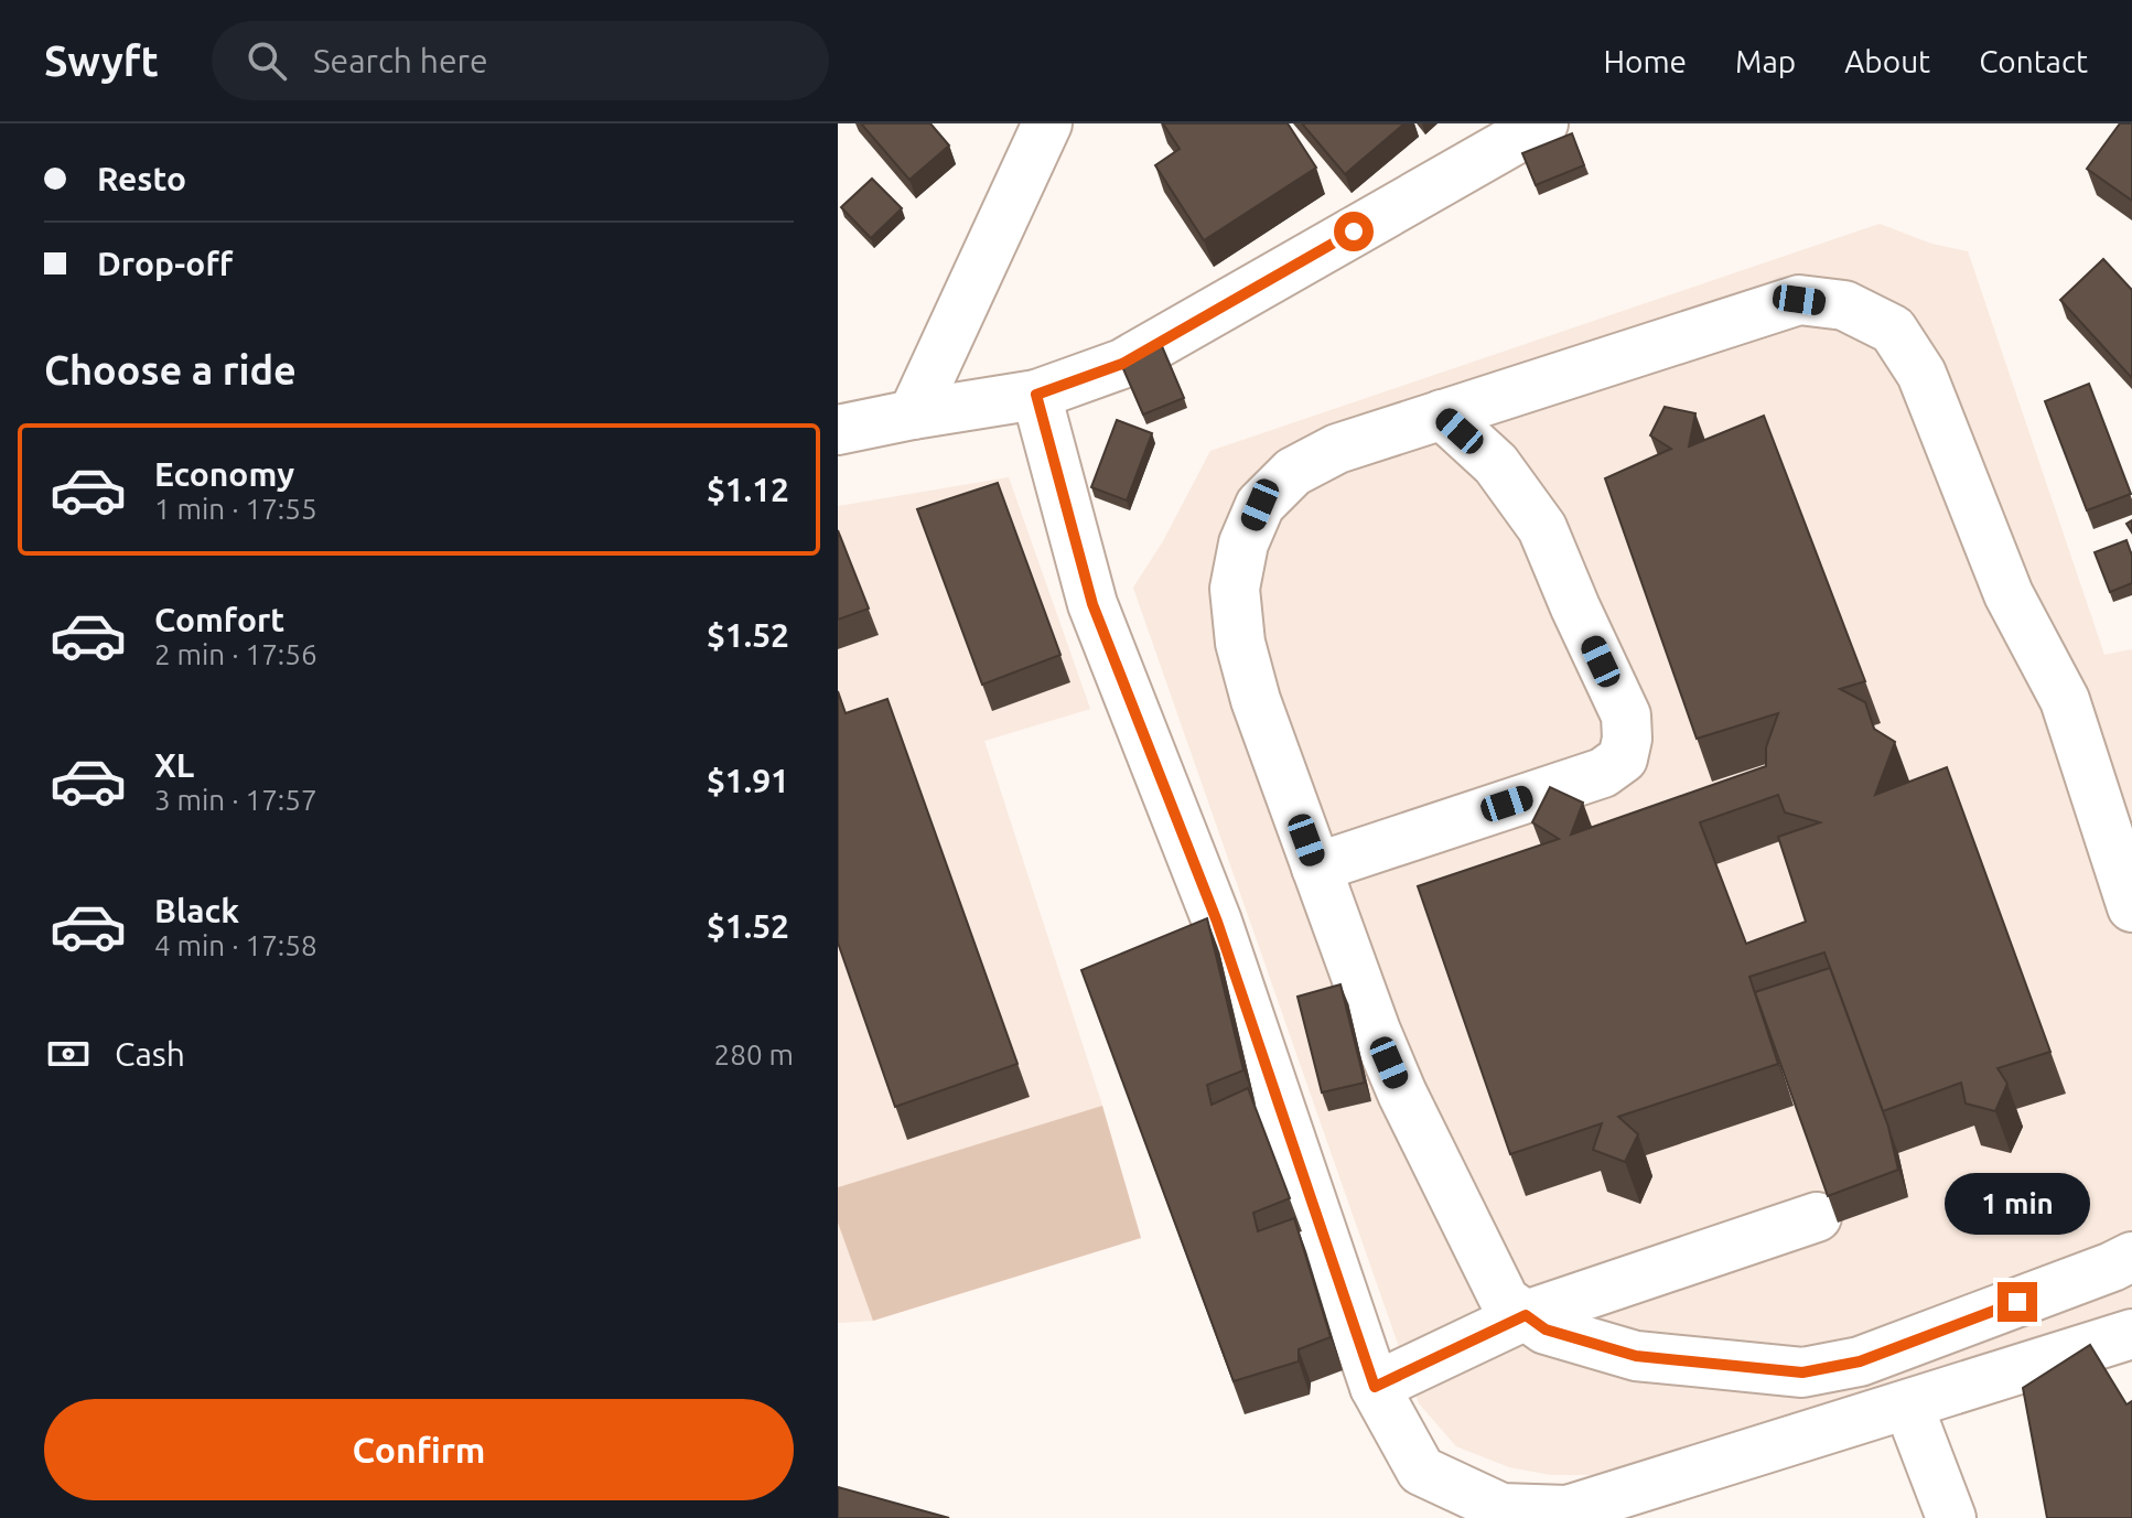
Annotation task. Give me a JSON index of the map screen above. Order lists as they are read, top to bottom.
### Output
{
  "page": {
    "header": "Swyft",
    "search": "Search here",
    "nav": [
      "Home",
      "Map",
      "About",
      "Contact"
    ],
    "banner": ["Resto", "Drop-off"],
    "heading": "Choose a ride",
    "list": [
      {
        "name": "Economy",
        "note": "1 min · 17:55",
        "value": "$1.12"
      },
      {
        "name": "Comfort",
        "note": "2 min · 17:56",
        "value": "$1.52"
      },
      {
        "name": "XL",
        "note": "3 min · 17:57",
        "value": "$1.91"
      },
      {
        "name": "Black",
        "note": "4 min · 17:58",
        "value": "$1.52"
      }
    ],
    "pay": ["Cash", "280 m"],
    "bubble": "1 min",
    "buttons": "Confirm"
  }
}
